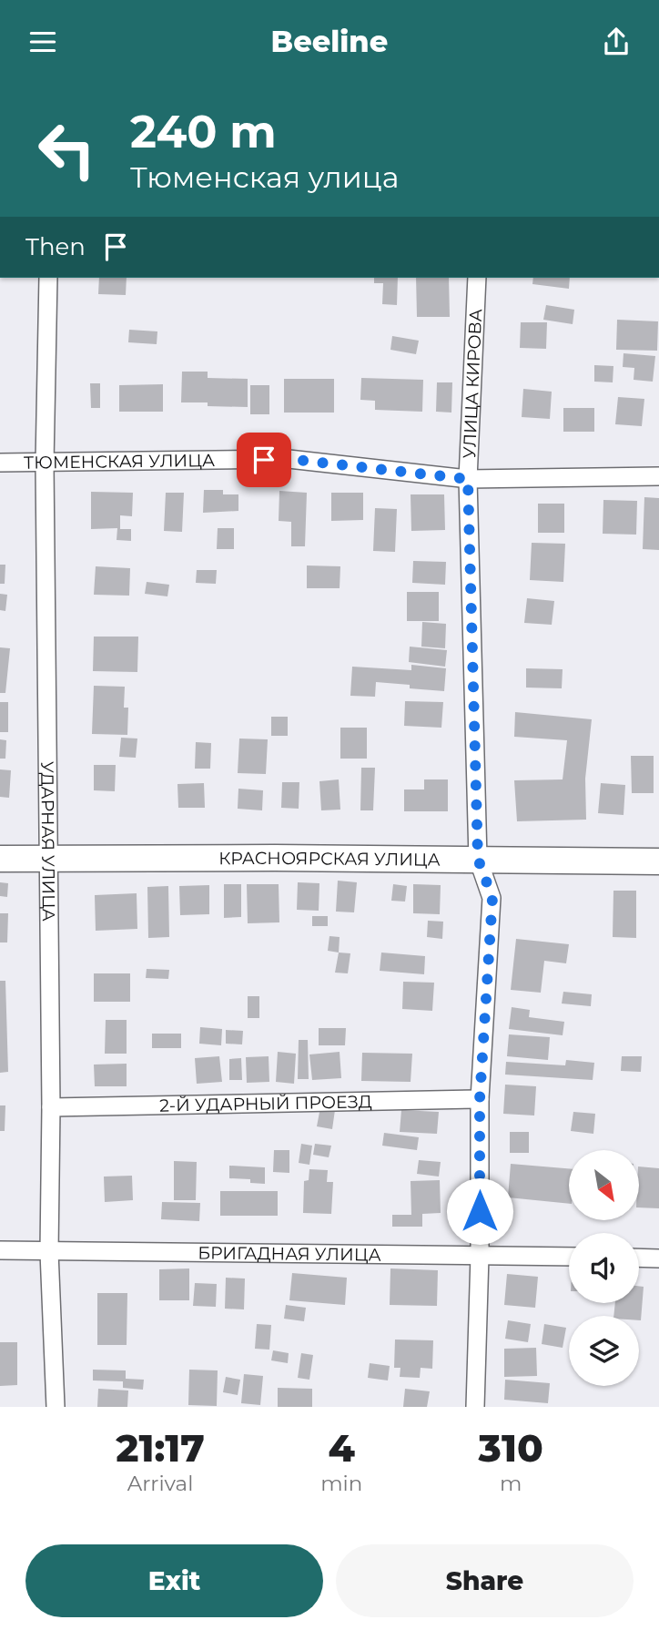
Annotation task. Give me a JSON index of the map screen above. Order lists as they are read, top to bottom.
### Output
{
  "streets": {
    "main road": ["КРАСНОЯРСКАЯ УЛИЦА"],
    "street": [
      "УЛИЦА КИРОВА",
      "ТЮМЕНСКАЯ УЛИЦА",
      "УДАРНАЯ УЛИЦА",
      "2-Й УДАРНЫЙ ПРОЕЗД",
      "БРИГАДНАЯ УЛИЦА"
    ]
  },
  "crossings": [
    ["УЛИЦА КИРОВА", "ТЮМЕНСКАЯ УЛИЦА"],
    ["УЛИЦА КИРОВА", "КРАСНОЯРСКАЯ УЛИЦА"],
    ["УЛИЦА КИРОВА", "2-Й УДАРНЫЙ ПРОЕЗД"],
    ["УЛИЦА КИРОВА", "БРИГАДНАЯ УЛИЦА"],
    ["ТЮМЕНСКАЯ УЛИЦА", "УДАРНАЯ УЛИЦА"],
    ["УДАРНАЯ УЛИЦА", "КРАСНОЯРСКАЯ УЛИЦА"],
    ["УДАРНАЯ УЛИЦА", "2-Й УДАРНЫЙ ПРОЕЗД"],
    ["УДАРНАЯ УЛИЦА", "БРИГАДНАЯ УЛИЦА"]
  ],
  "north": "bottom right",
  "page": {
    "header": "Beeline",
    "turn": ["240 m", "Тюменская улица"],
    "then": "Then",
    "eta": [
      "21:17",
      "Arrival",
      "4",
      "min",
      "310",
      "m"
    ],
    "buttons": ["Exit", "Share"]
  }
}
